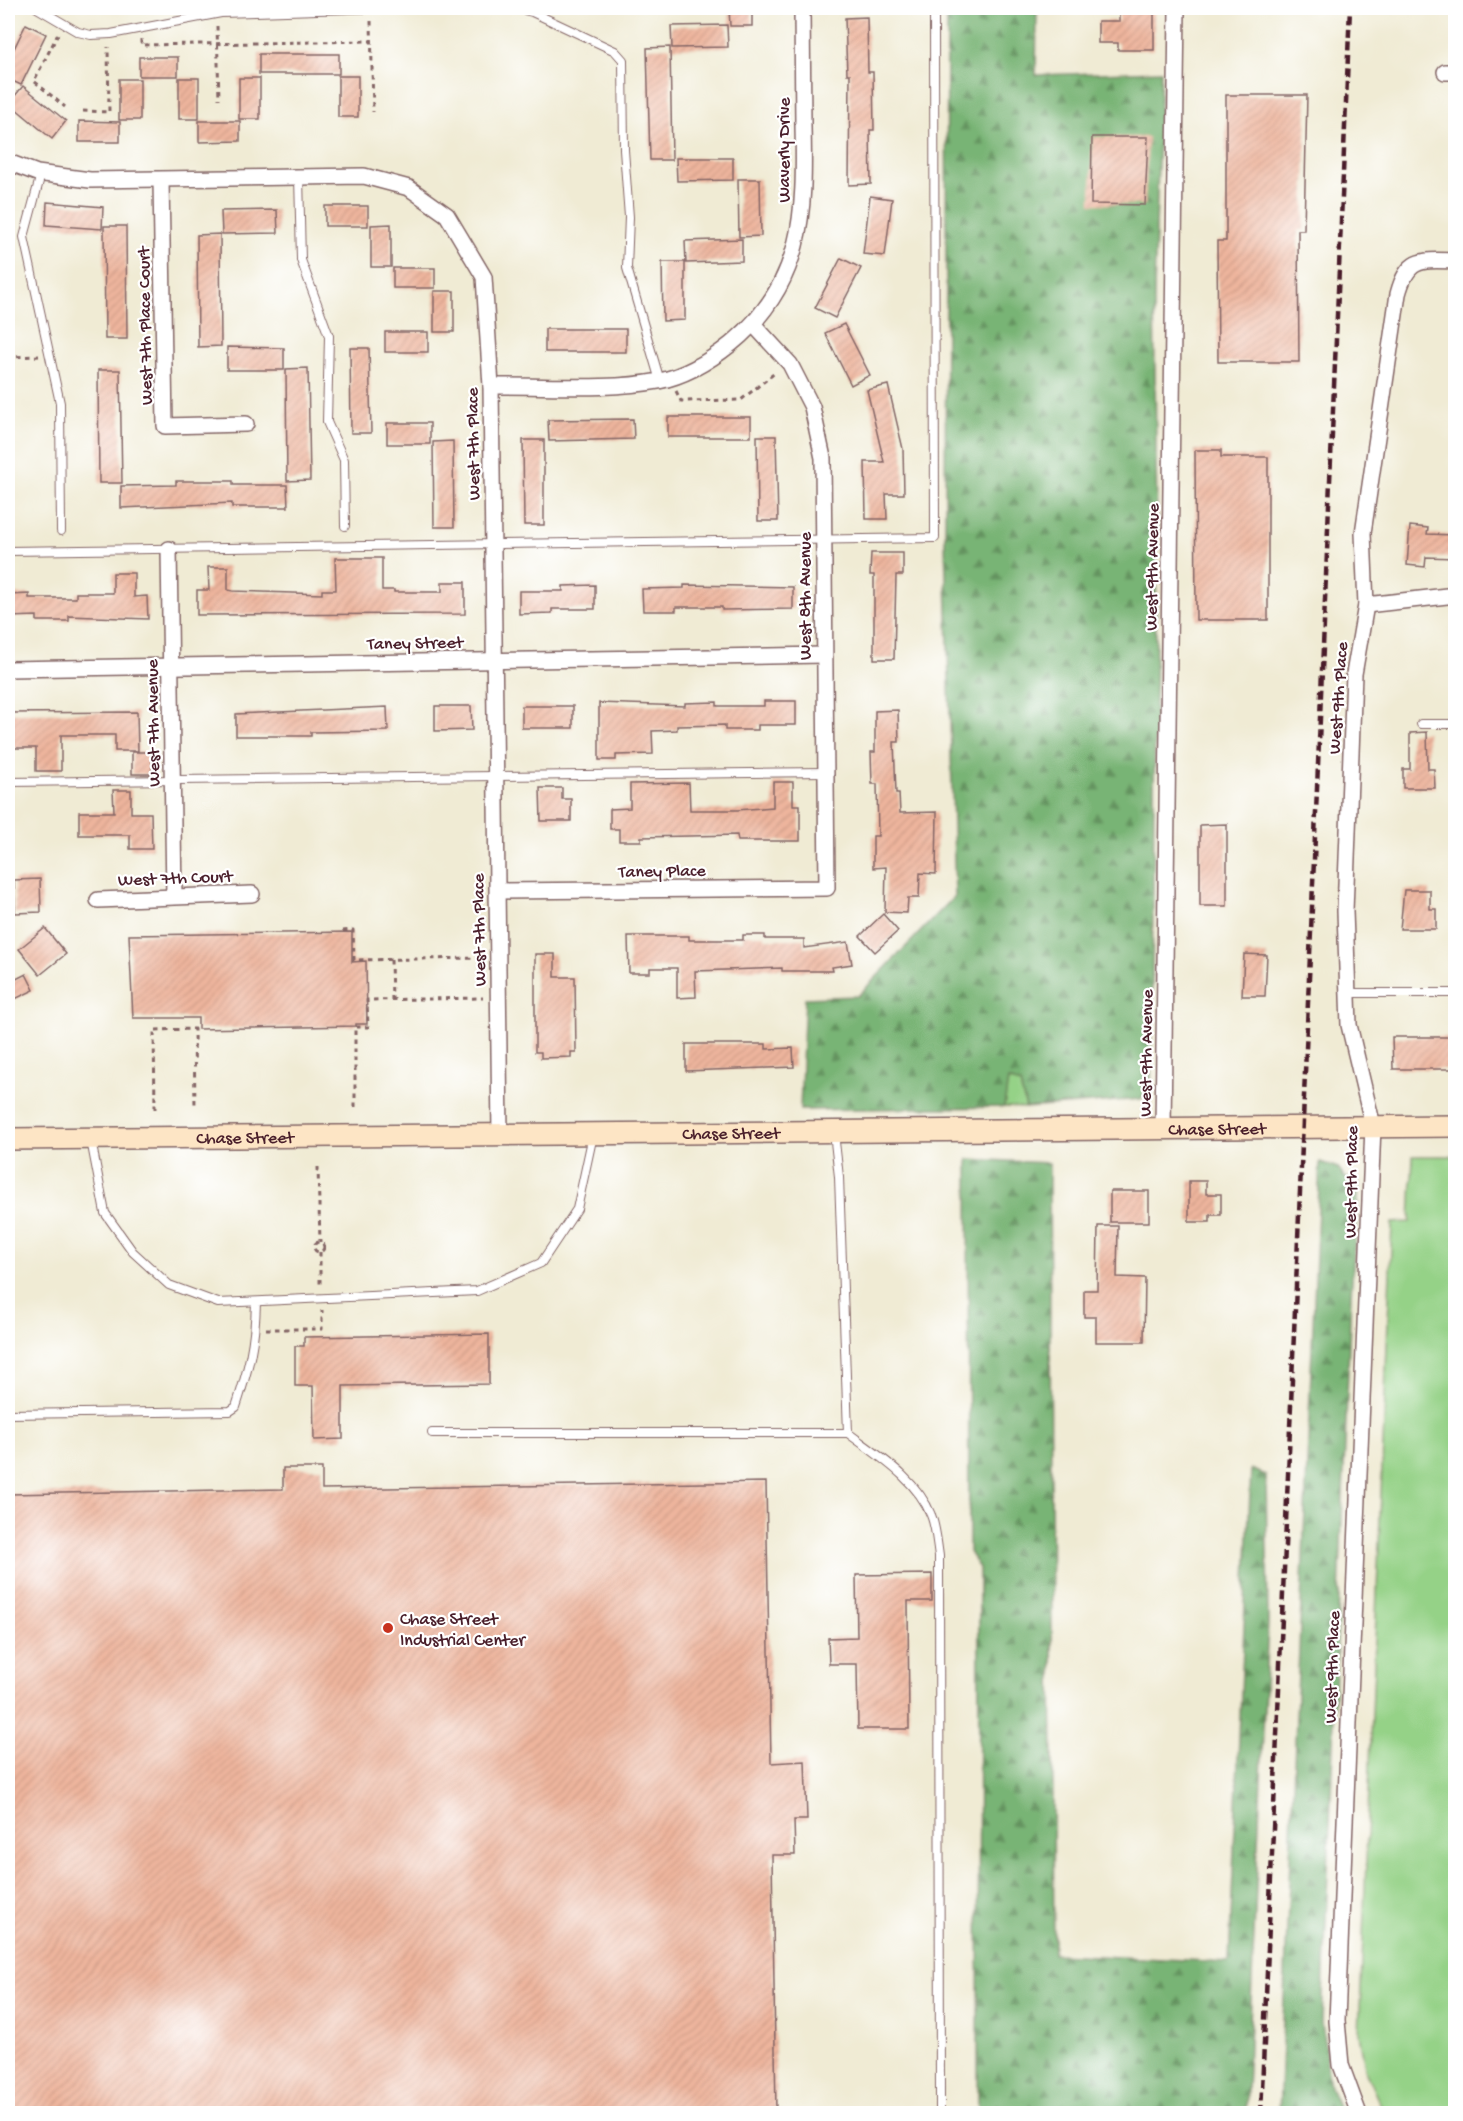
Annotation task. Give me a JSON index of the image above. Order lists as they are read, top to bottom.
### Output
{
  "streets": {
    "street": [
      "Waverly Drive",
      "West 7th Place Court",
      "West 7th Place",
      "West 9th Avenue",
      "West 8th Avenue",
      "Taney Street",
      "West 9th Place",
      "West 7th Avenue",
      "Taney Place",
      "West 7th Court",
      "Chase Street"
    ]
  },
  "crossings": [
    ["Waverly Drive", "West 7th Place"],
    ["Waverly Drive", "West 8th Avenue"],
    ["West 7th Place Court", "West 7th Place"],
    ["West 7th Place", "Taney Street"],
    ["West 7th Place", "Taney Place"],
    ["West 7th Place", "Chase Street"],
    ["West 9th Avenue", "Chase Street"],
    ["West 8th Avenue", "Taney Street"],
    ["West 8th Avenue", "Taney Place"],
    ["Taney Street", "West 7th Avenue"],
    ["West 9th Place", "Chase Street"],
    ["West 7th Avenue", "West 7th Court"]
  ],
  "places": ["Chase Street Industrial Center"]
}
